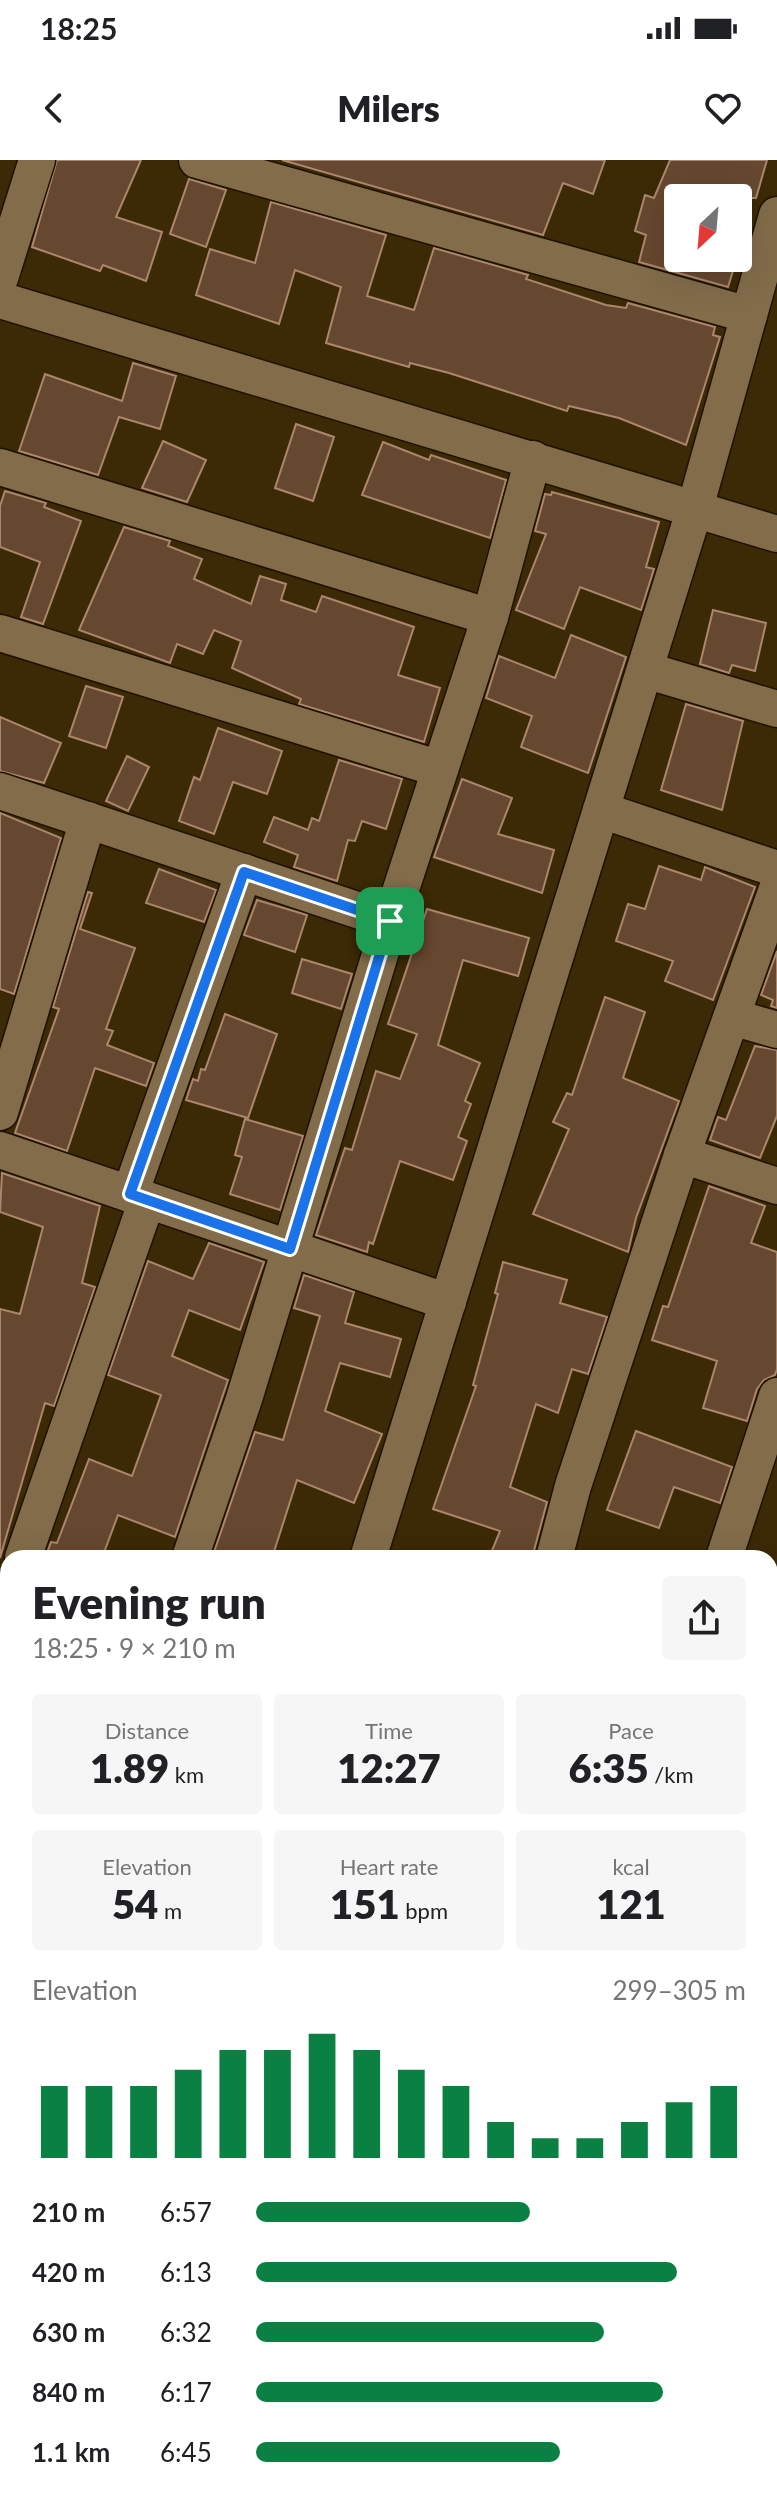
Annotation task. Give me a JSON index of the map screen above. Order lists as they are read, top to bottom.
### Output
{
  "north": "bottom left",
  "page": {
    "status": "18:25",
    "header": "Milers",
    "heading": ["Evening run", "18:25 · 9 × 210 m"],
    "stats": [
      ["Distance", "1.89 km"],
      ["Time", "12:27"],
      ["Pace", "6:35 /km"],
      ["Elevation", "54 m"],
      ["Heart rate", "151 bpm"],
      ["kcal", "121"]
    ],
    "chart": ["Elevation", "299–305 m"],
    "list": [
      {
        "name": "210 m",
        "note": "6:57"
      },
      {
        "name": "420 m",
        "note": "6:13"
      },
      {
        "name": "630 m",
        "note": "6:32"
      },
      {
        "name": "840 m",
        "note": "6:17"
      },
      {
        "name": "1.1 km",
        "note": "6:45"
      }
    ]
  }
}
